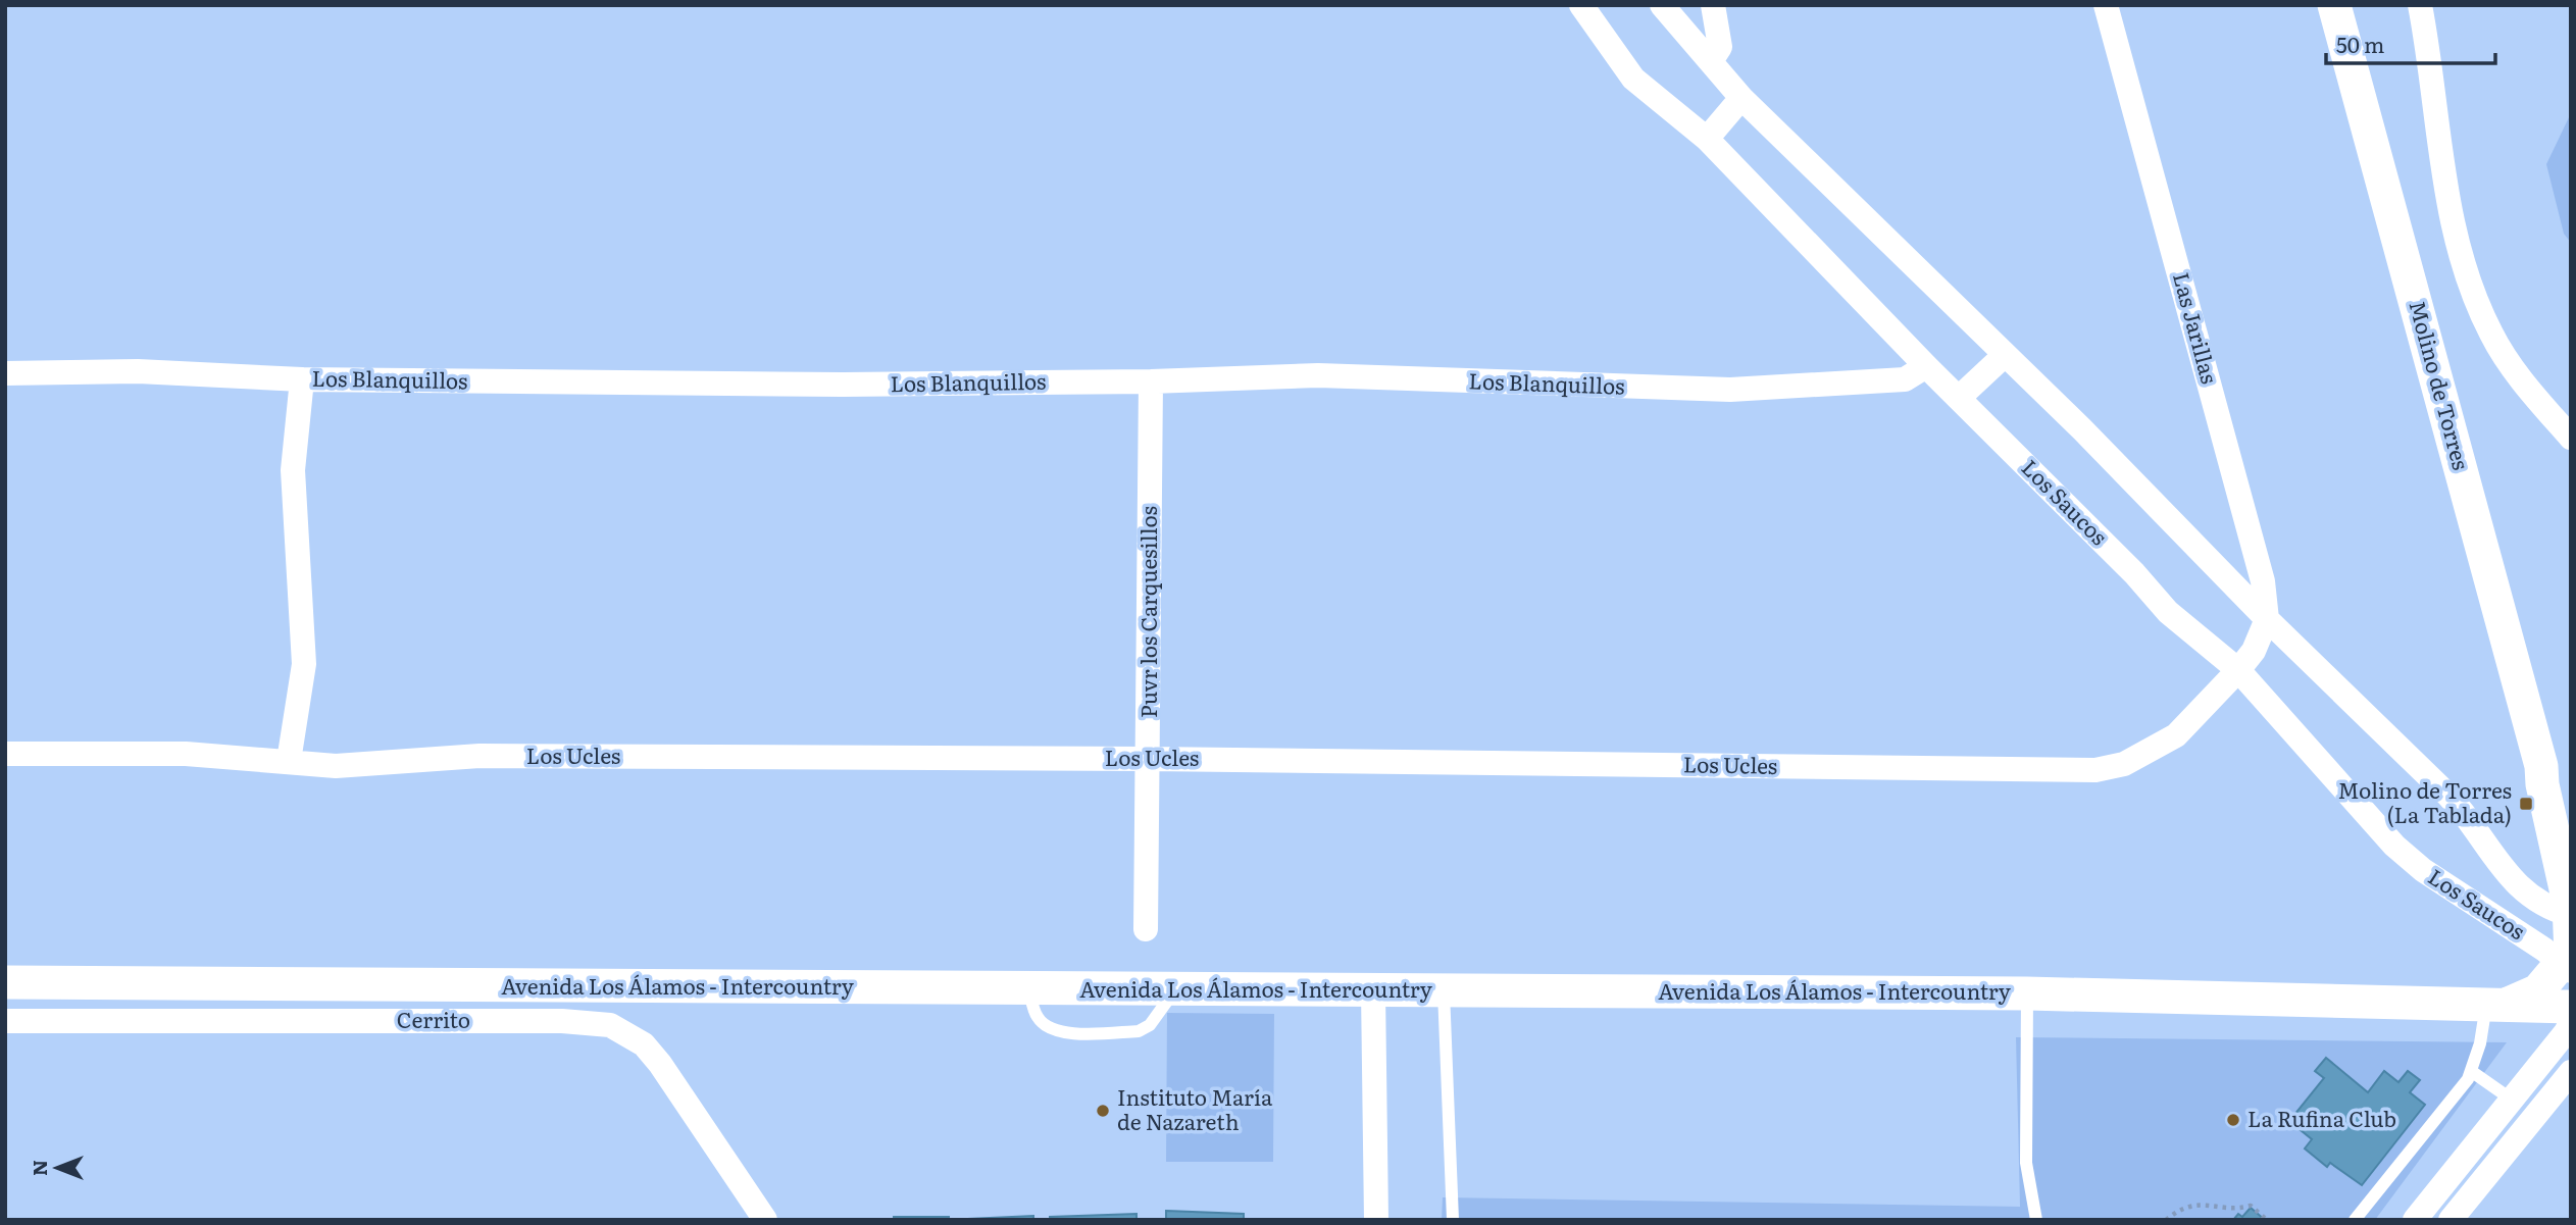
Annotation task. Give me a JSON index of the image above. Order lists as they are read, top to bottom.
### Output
{
  "streets": {
    "main road": ["Molino de Torres", "Avenida Los Álamos - Intercountry"],
    "street": [
      "Las Jarillas",
      "Los Blanquillos",
      "Los Saucos",
      "Puvr los Carquesillos",
      "Los Ucles",
      "Cerrito"
    ]
  },
  "crossings": [
    ["Las Jarillas", "Los Saucos"],
    ["Las Jarillas", "Los Ucles"],
    ["Los Blanquillos", "Los Saucos"],
    ["Los Blanquillos", "Puvr los Carquesillos"],
    ["Molino de Torres", "Los Saucos"],
    ["Los Saucos", "Los Ucles"],
    ["Puvr los Carquesillos", "Los Ucles"]
  ],
  "places": {
    "transit": ["Molino de Torres (La Tablada)"],
    "other": ["Instituto María de Nazareth", "La Rufina Club"]
  },
  "scale_bar": "50 m",
  "north": "left"
}
